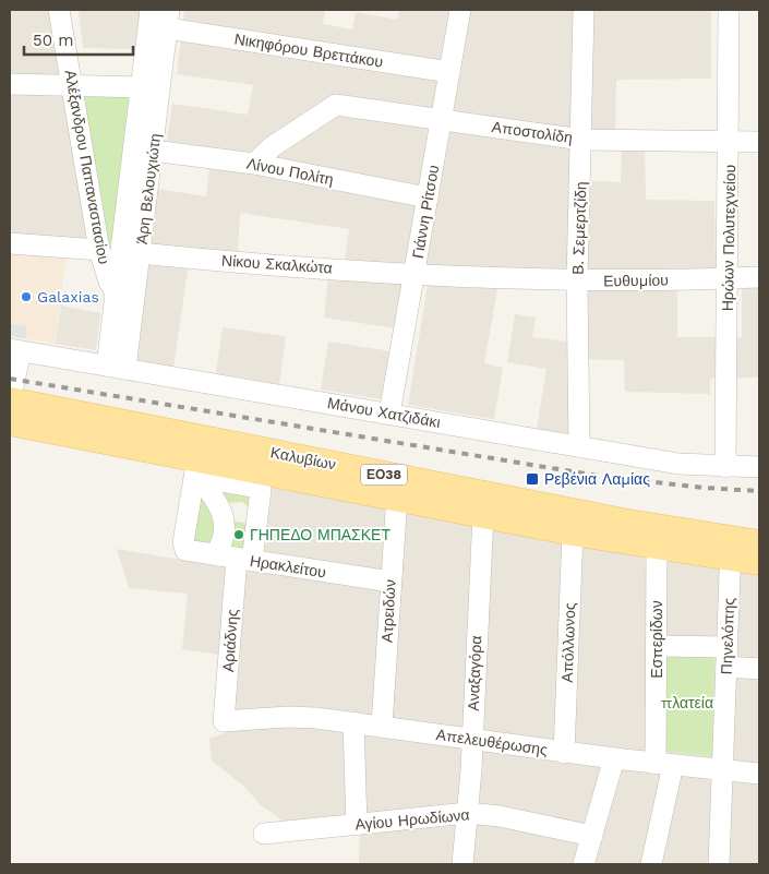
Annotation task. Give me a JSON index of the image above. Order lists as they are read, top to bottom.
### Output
{
  "streets": {
    "main road": ["Καλυβίων", "ΕΟ38"],
    "street": [
      "Νικηφόρου Βρεττάκου",
      "Αποστολίδη",
      "Αλέξανδρου Παπαναστασίου",
      "Λίνου Πολίτη",
      "Άρη Βελουχιώτη",
      "Γιάννη Ρίτσου",
      "Β. Σεμερτζίδη",
      "Ηρώων Πολυτεχνείου",
      "Νίκου Σκαλκώτα",
      "Ευθυμίου",
      "Μάνου Χατζιδάκι",
      "Ηρακλείτου",
      "Ατρειδών",
      "Πηνελόπης",
      "Εσπερίδων",
      "Αριάδνης",
      "Απόλλωνος",
      "Αναξαγόρα",
      "Απελευθέρωσης",
      "Αγίου Ηρωδίωνα"
    ]
  },
  "crossings": [
    ["Νικηφόρου Βρεττάκου", "Άρη Βελουχιώτη"],
    ["Νικηφόρου Βρεττάκου", "Γιάννη Ρίτσου"],
    ["Αποστολίδη", "Λίνου Πολίτη"],
    ["Αποστολίδη", "Γιάννη Ρίτσου"],
    ["Αποστολίδη", "Β. Σεμερτζίδη"],
    ["Αποστολίδη", "Ηρώων Πολυτεχνείου"],
    ["Αλέξανδρου Παπαναστασίου", "Άρη Βελουχιώτη"],
    ["Λίνου Πολίτη", "Άρη Βελουχιώτη"],
    ["Λίνου Πολίτη", "Γιάννη Ρίτσου"],
    ["Άρη Βελουχιώτη", "Νίκου Σκαλκώτα"],
    ["Άρη Βελουχιώτη", "Μάνου Χατζιδάκι"],
    ["Γιάννη Ρίτσου", "Νίκου Σκαλκώτα"],
    ["Γιάννη Ρίτσου", "Ευθυμίου"],
    ["Γιάννη Ρίτσου", "Μάνου Χατζιδάκι"],
    ["Β. Σεμερτζίδη", "Ευθυμίου"],
    ["Β. Σεμερτζίδη", "Μάνου Χατζιδάκι"],
    ["Ηρώων Πολυτεχνείου", "Ευθυμίου"],
    ["Ηρώων Πολυτεχνείου", "Μάνου Χατζιδάκι"],
    ["Νίκου Σκαλκώτα", "Ευθυμίου"],
    ["Καλυβίων", "Ηρακλείτου"],
    ["Καλυβίων", "Ατρειδών"],
    ["Καλυβίων", "Πηνελόπης"],
    ["Καλυβίων", "Εσπερίδων"],
    ["Καλυβίων", "Απόλλωνος"],
    ["Καλυβίων", "Αναξαγόρα"],
    ["Ηρακλείτου", "Ατρειδών"],
    ["Ηρακλείτου", "Αριάδνης"],
    ["Ατρειδών", "Απελευθέρωσης"],
    ["Πηνελόπης", "Απελευθέρωσης"],
    ["Εσπερίδων", "Απελευθέρωσης"],
    ["Αριάδνης", "Απελευθέρωσης"],
    ["Απόλλωνος", "Απελευθέρωσης"],
    ["Αναξαγόρα", "Απελευθέρωσης"],
    ["Αναξαγόρα", "Αγίου Ηρωδίωνα"]
  ],
  "parks": ["πλατεία"],
  "places": {
    "other": ["Galaxias", "ΓΗΠΕΔΟ ΜΠΑΣΚΕΤ"],
    "transit": ["Ρεβένια Λαμίας"]
  },
  "scale_bar": "50 m"
}
